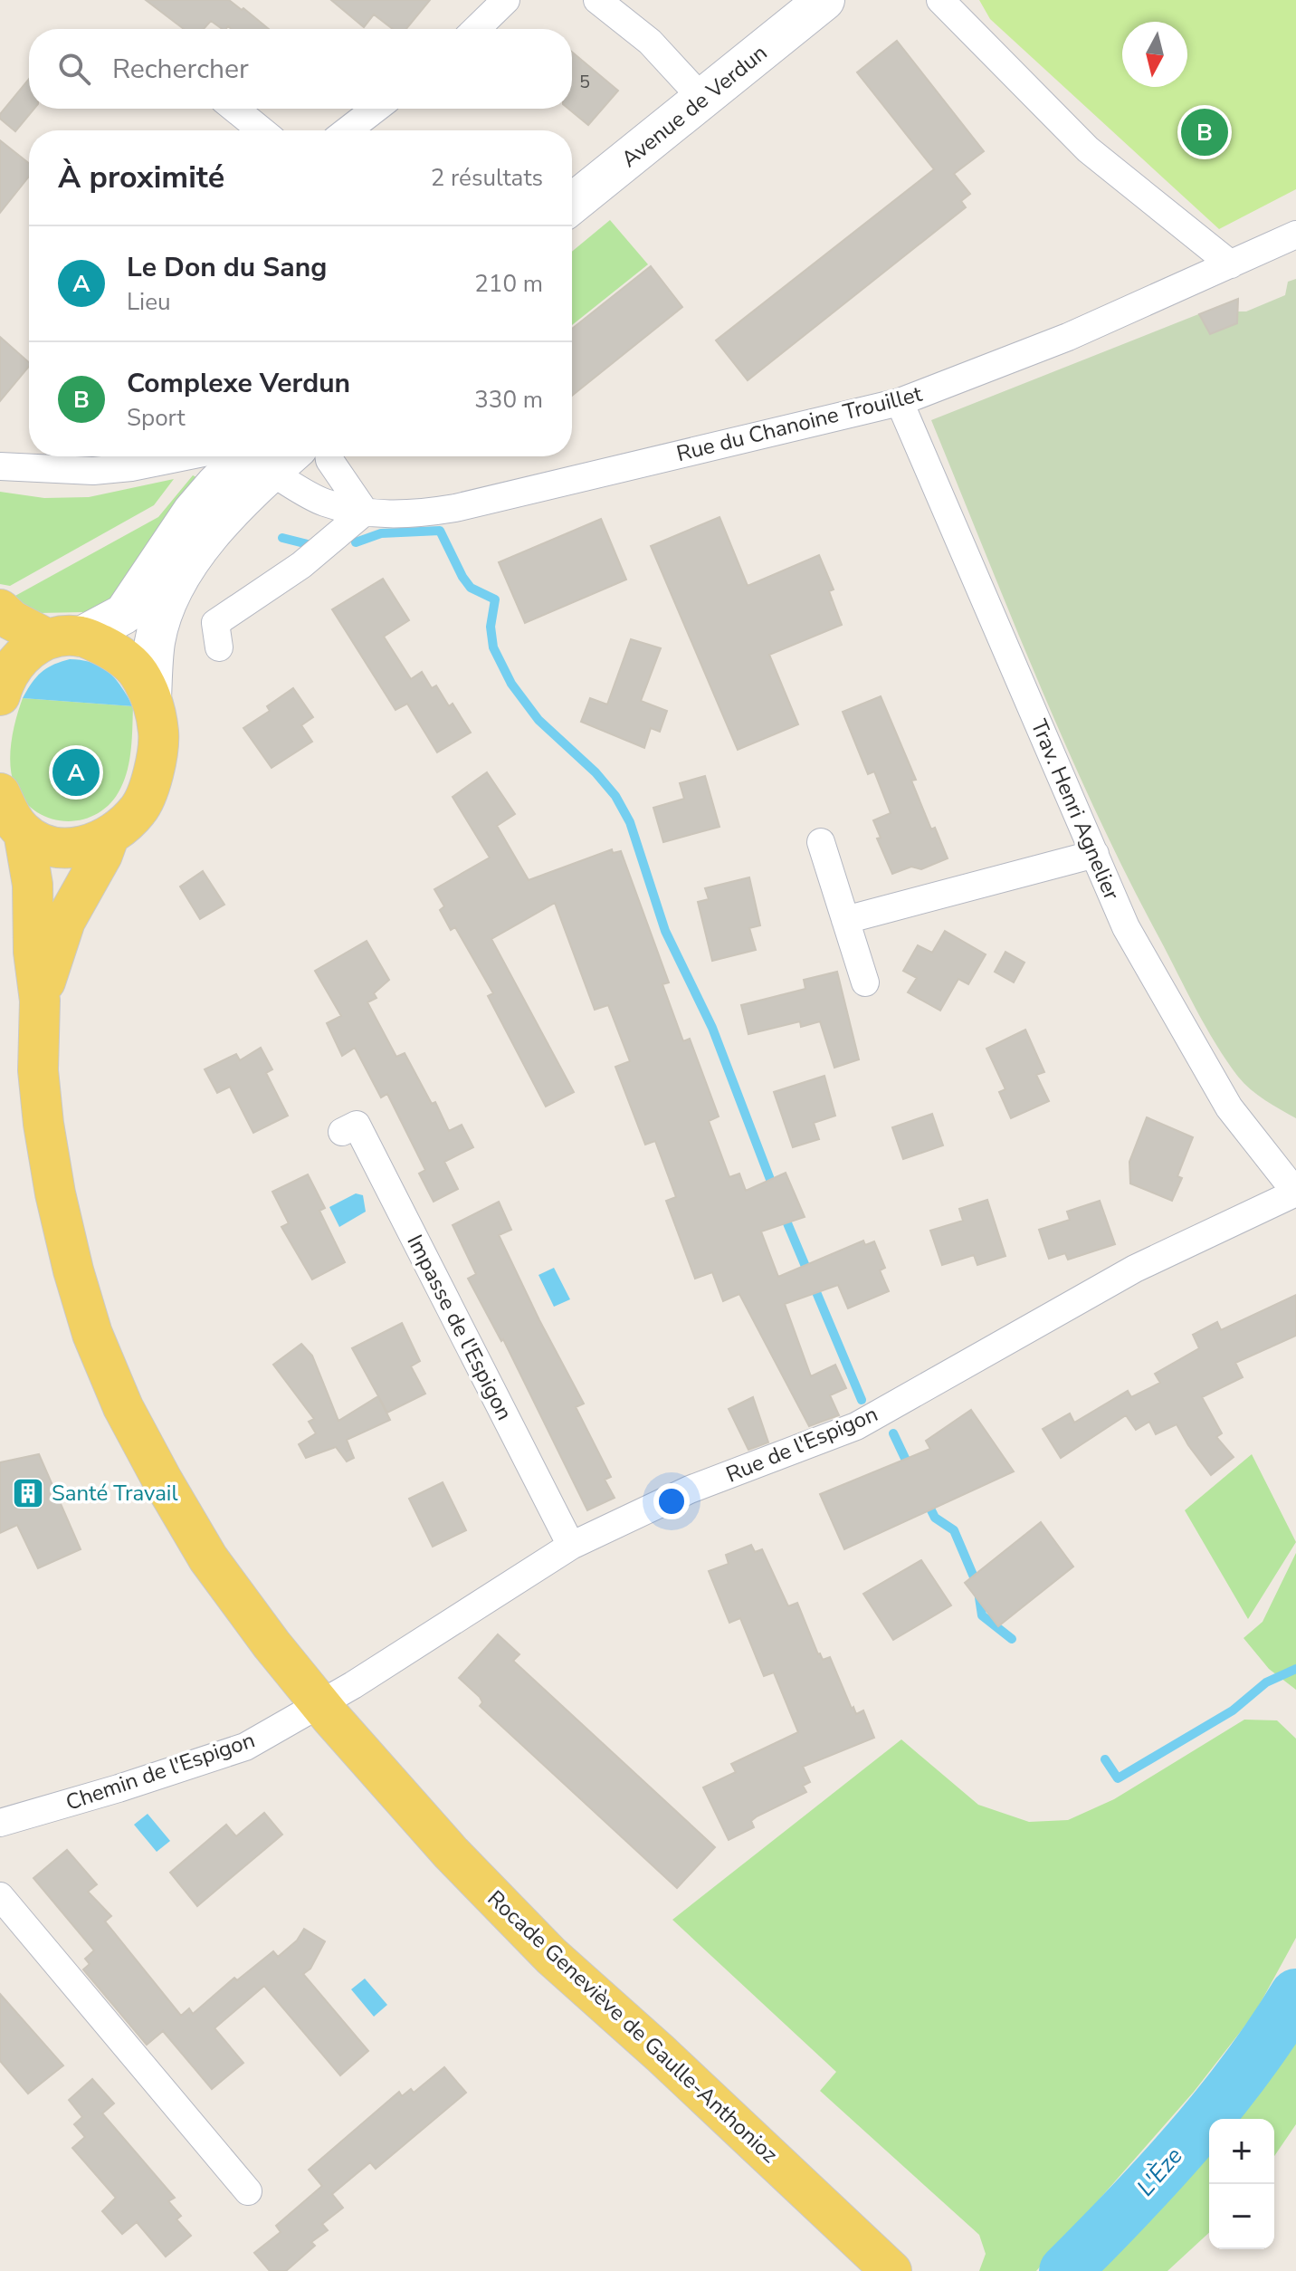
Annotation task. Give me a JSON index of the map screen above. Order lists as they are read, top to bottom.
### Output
{
  "streets": {
    "main road": ["Avenue de Verdun", "Rocade Geneviève de Gaulle-Anthonioz"],
    "street": [
      "Rue du Chanoine Trouillet",
      "Trav. Henri Agnelier",
      "Impasse de l'Espigon",
      "Rue de l'Espigon",
      "Chemin de l'Espigon"
    ]
  },
  "crossings": [
    ["Rue du Chanoine Trouillet", "Trav. Henri Agnelier"],
    ["Trav. Henri Agnelier", "Rue de l'Espigon"],
    ["Impasse de l'Espigon", "Rue de l'Espigon"],
    ["Rue de l'Espigon", "Chemin de l'Espigon"]
  ],
  "water": ["L'Èze"],
  "places": {
    "building": ["Santé Travail"]
  },
  "house_numbers": ["5"],
  "north": "bottom",
  "page": {
    "search": "Rechercher",
    "pins": ["B", "A"],
    "heading": ["À proximité", "2 résultats"],
    "list": [
      {
        "mark": "A",
        "name": "Le Don du Sang",
        "note": "Lieu",
        "value": "210 m"
      },
      {
        "mark": "B",
        "name": "Complexe Verdun",
        "note": "Sport",
        "value": "330 m"
      }
    ],
    "map_buttons": ["+", "−"]
  }
}
